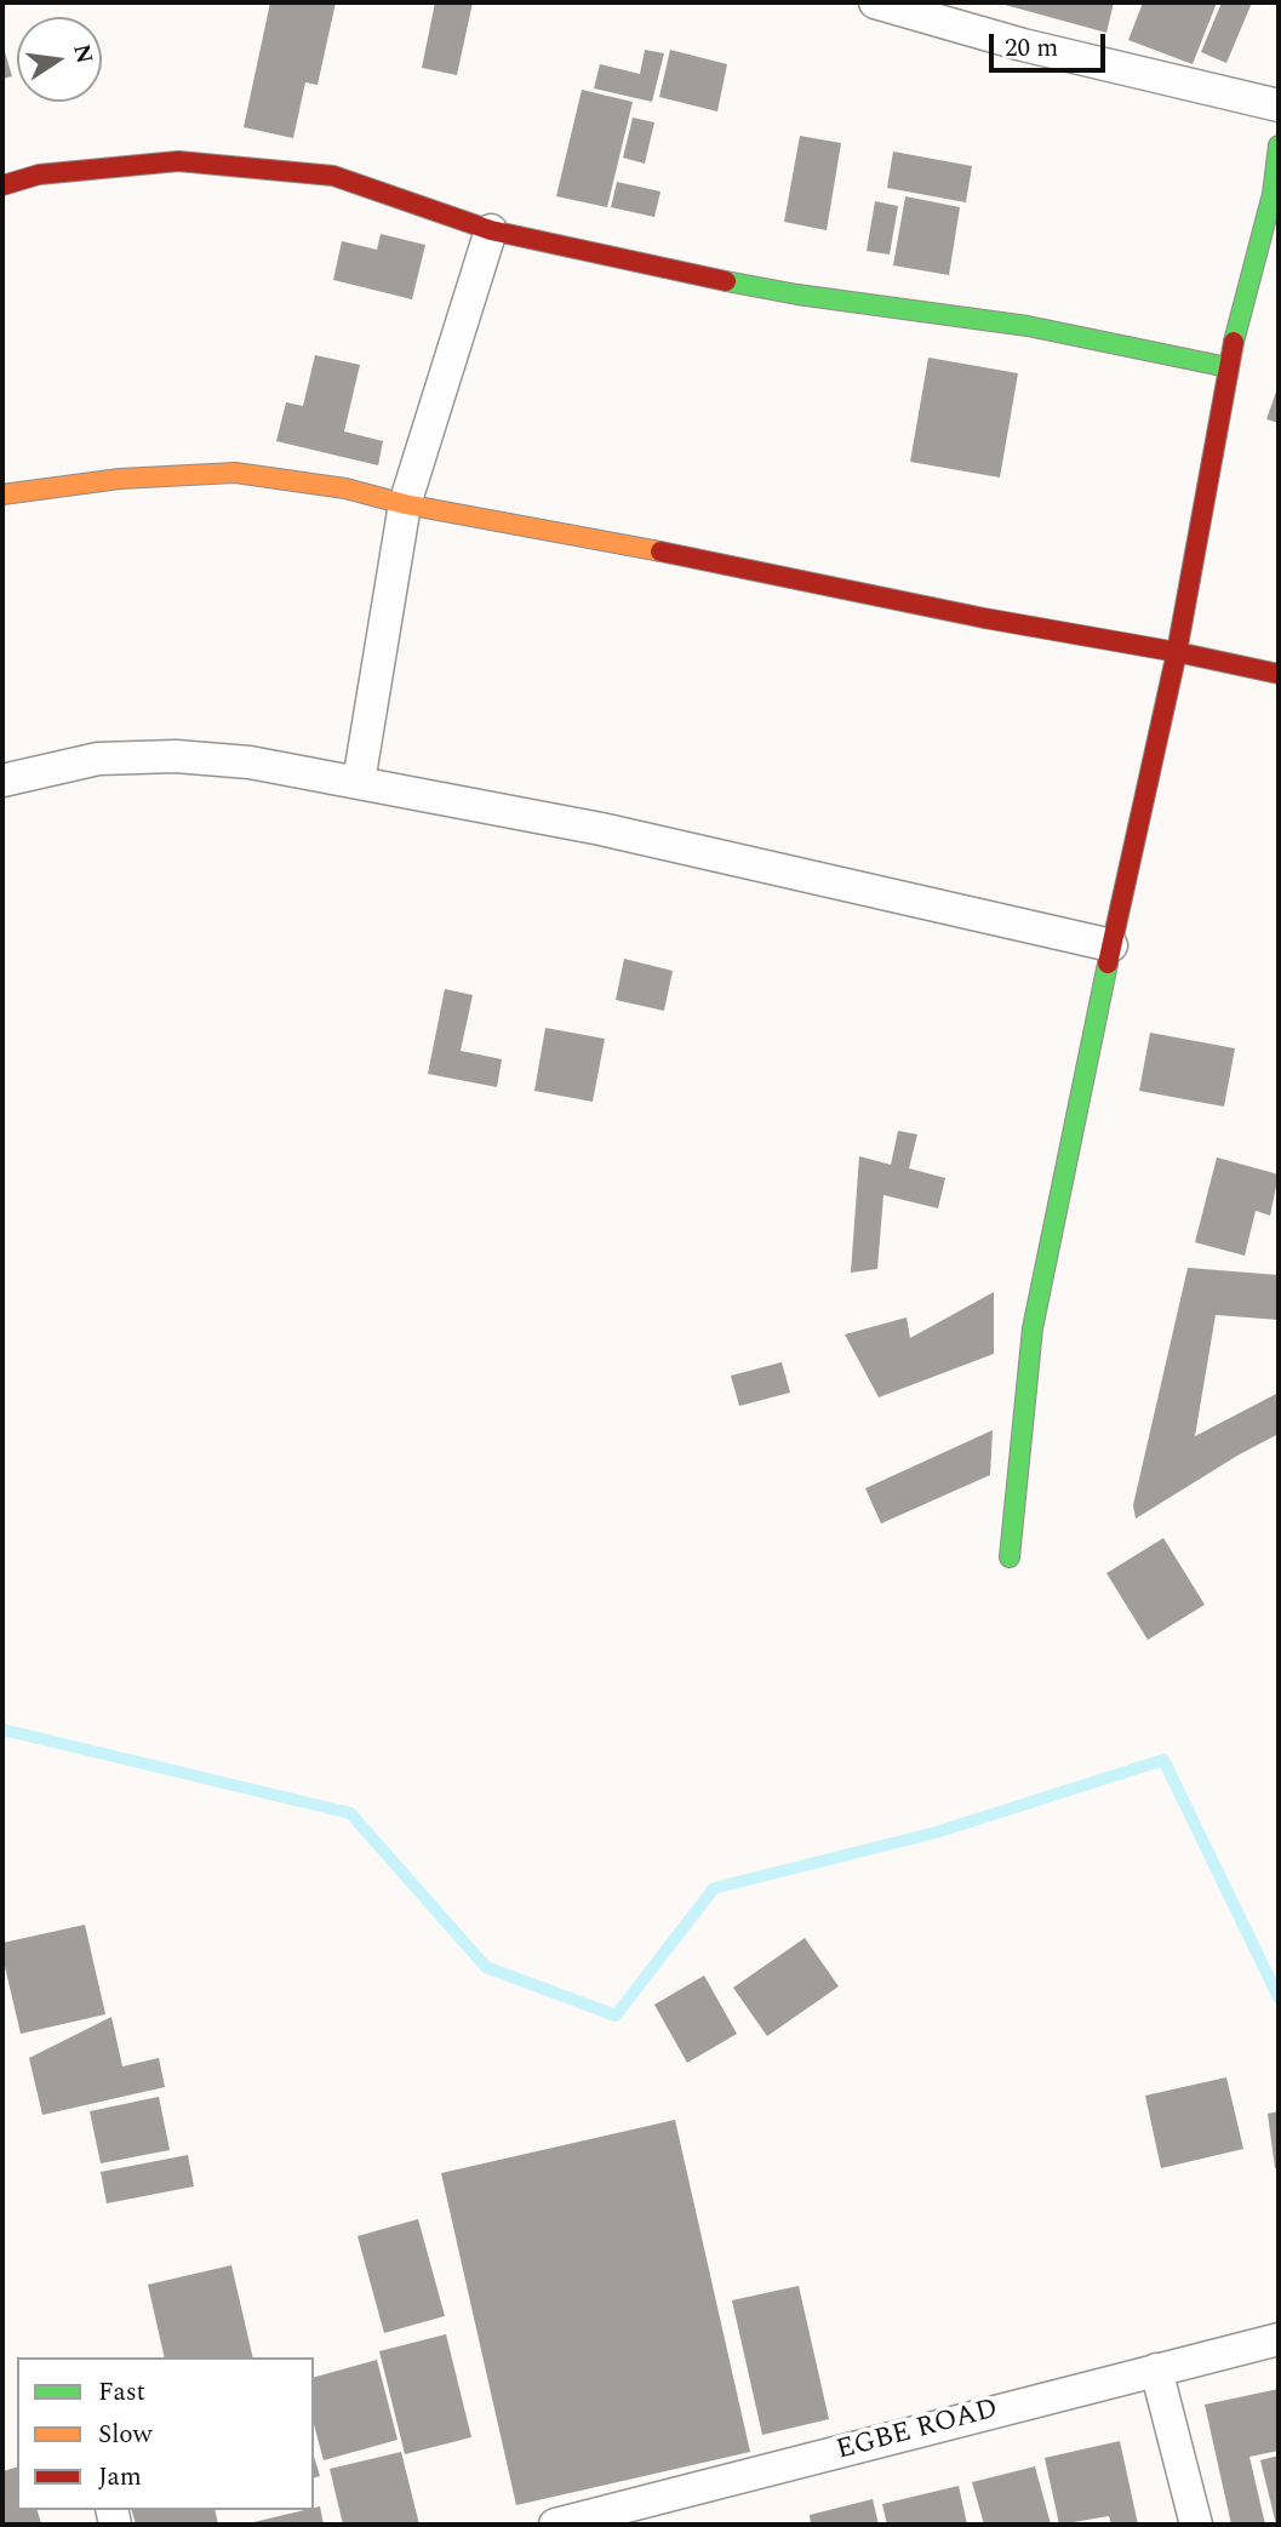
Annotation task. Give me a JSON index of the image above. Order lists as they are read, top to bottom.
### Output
{
  "streets": {
    "street": ["EGBE ROAD"]
  },
  "legend": ["Fast", "Slow", "Jam"],
  "scale_bar": "20 m",
  "north": "right"
}
